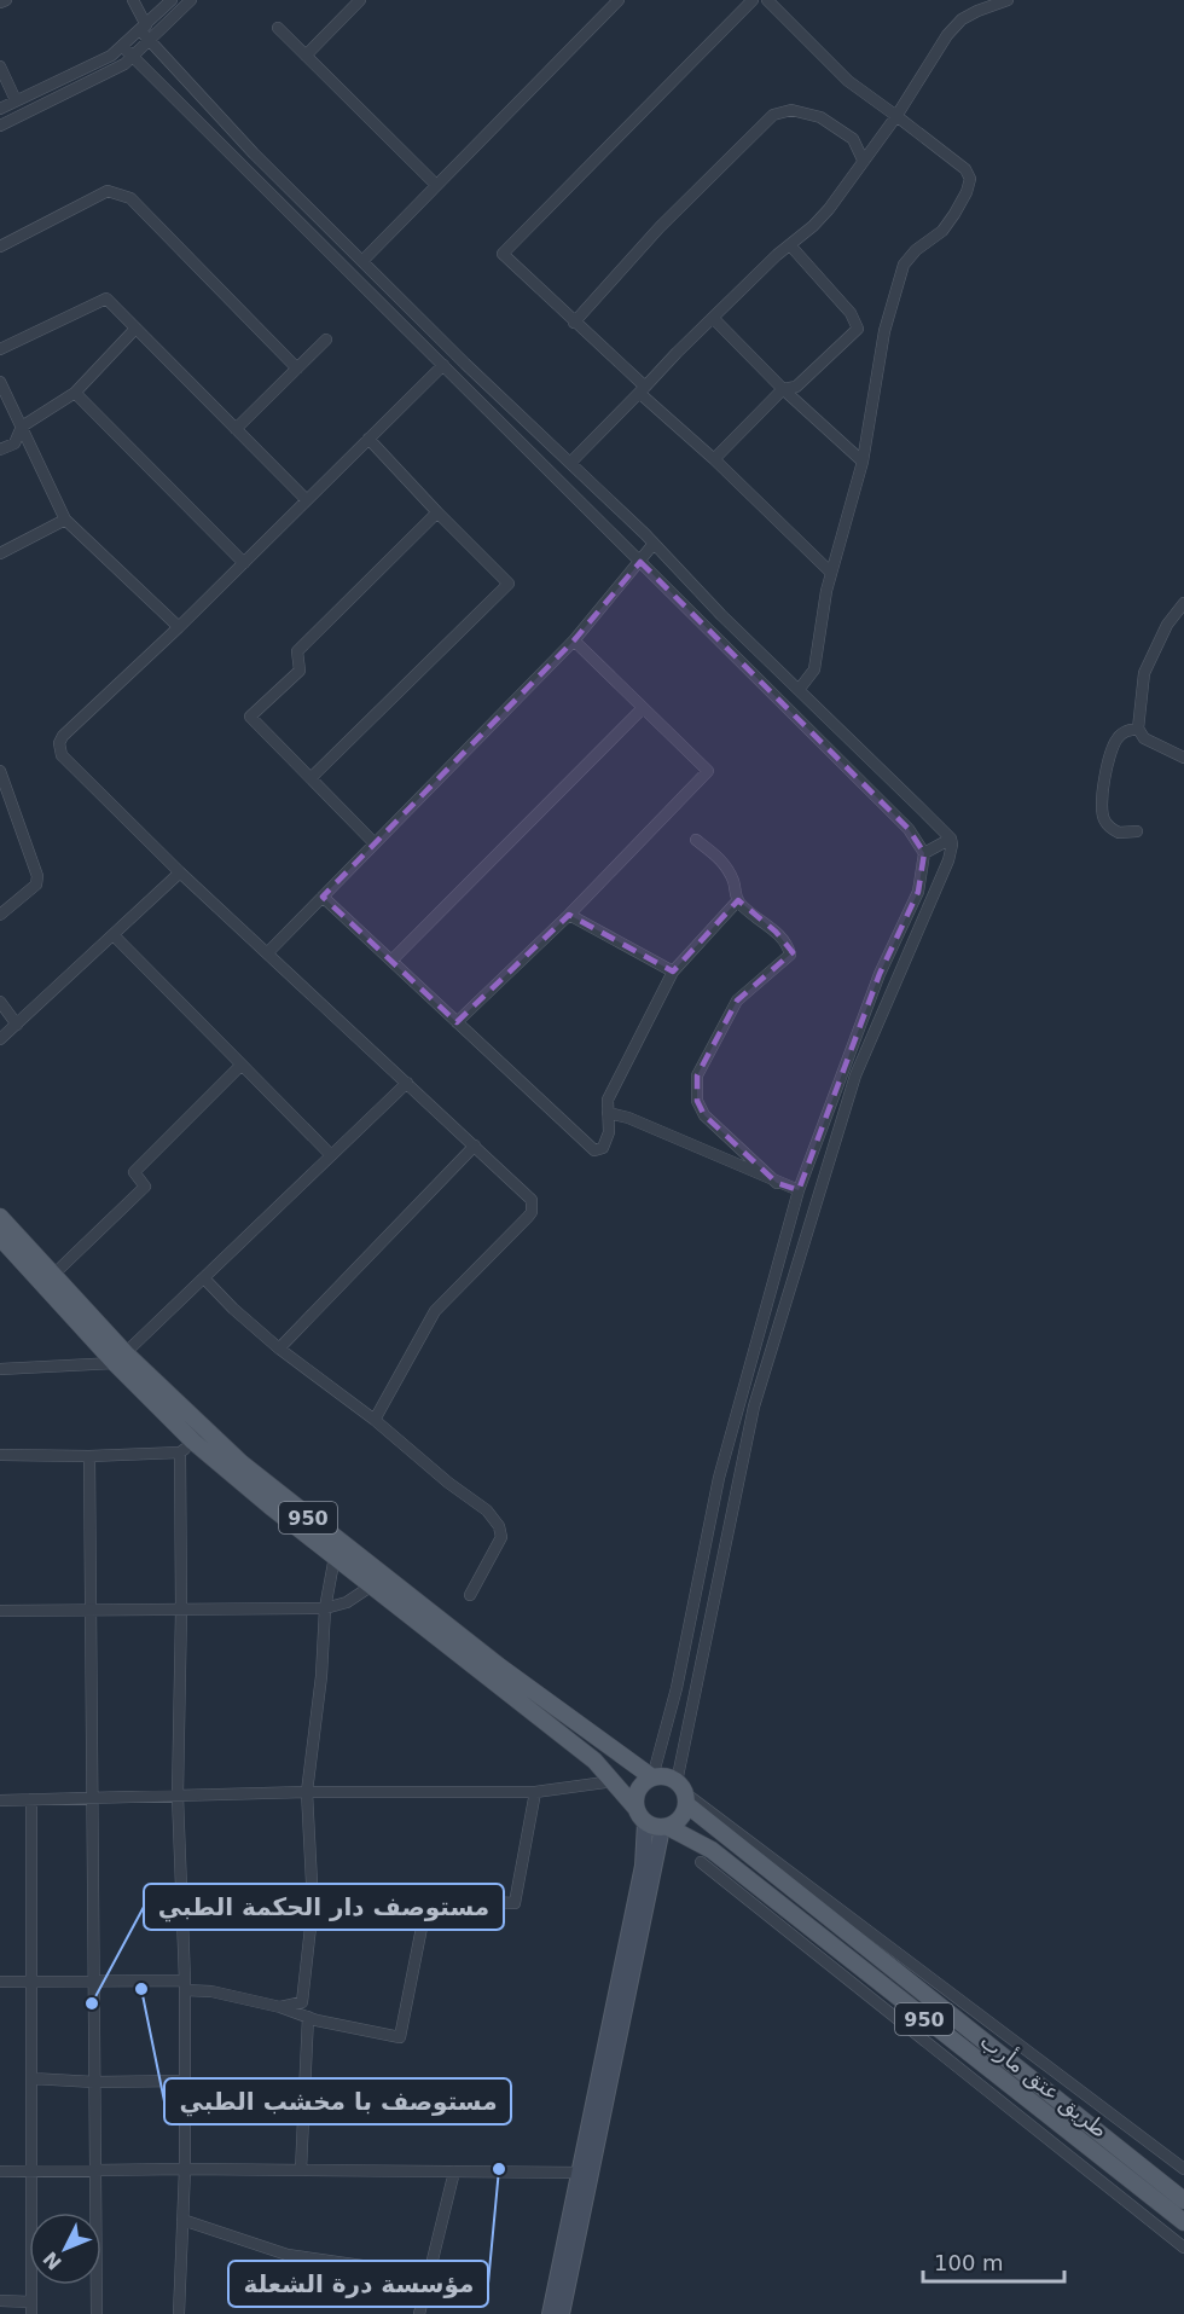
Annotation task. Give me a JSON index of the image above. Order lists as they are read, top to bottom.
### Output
{
  "streets": {
    "main road": ["950", "طريق عتق مأرب"]
  },
  "crossings": [
    ["950", "طريق عتق مأرب"]
  ],
  "places": ["مستوصف با مخشب الطبي", "مستوصف دار الحكمة الطبي", "مؤسسة درة الشعلة"],
  "scale_bar": "100 m",
  "north": "bottom left"
}
